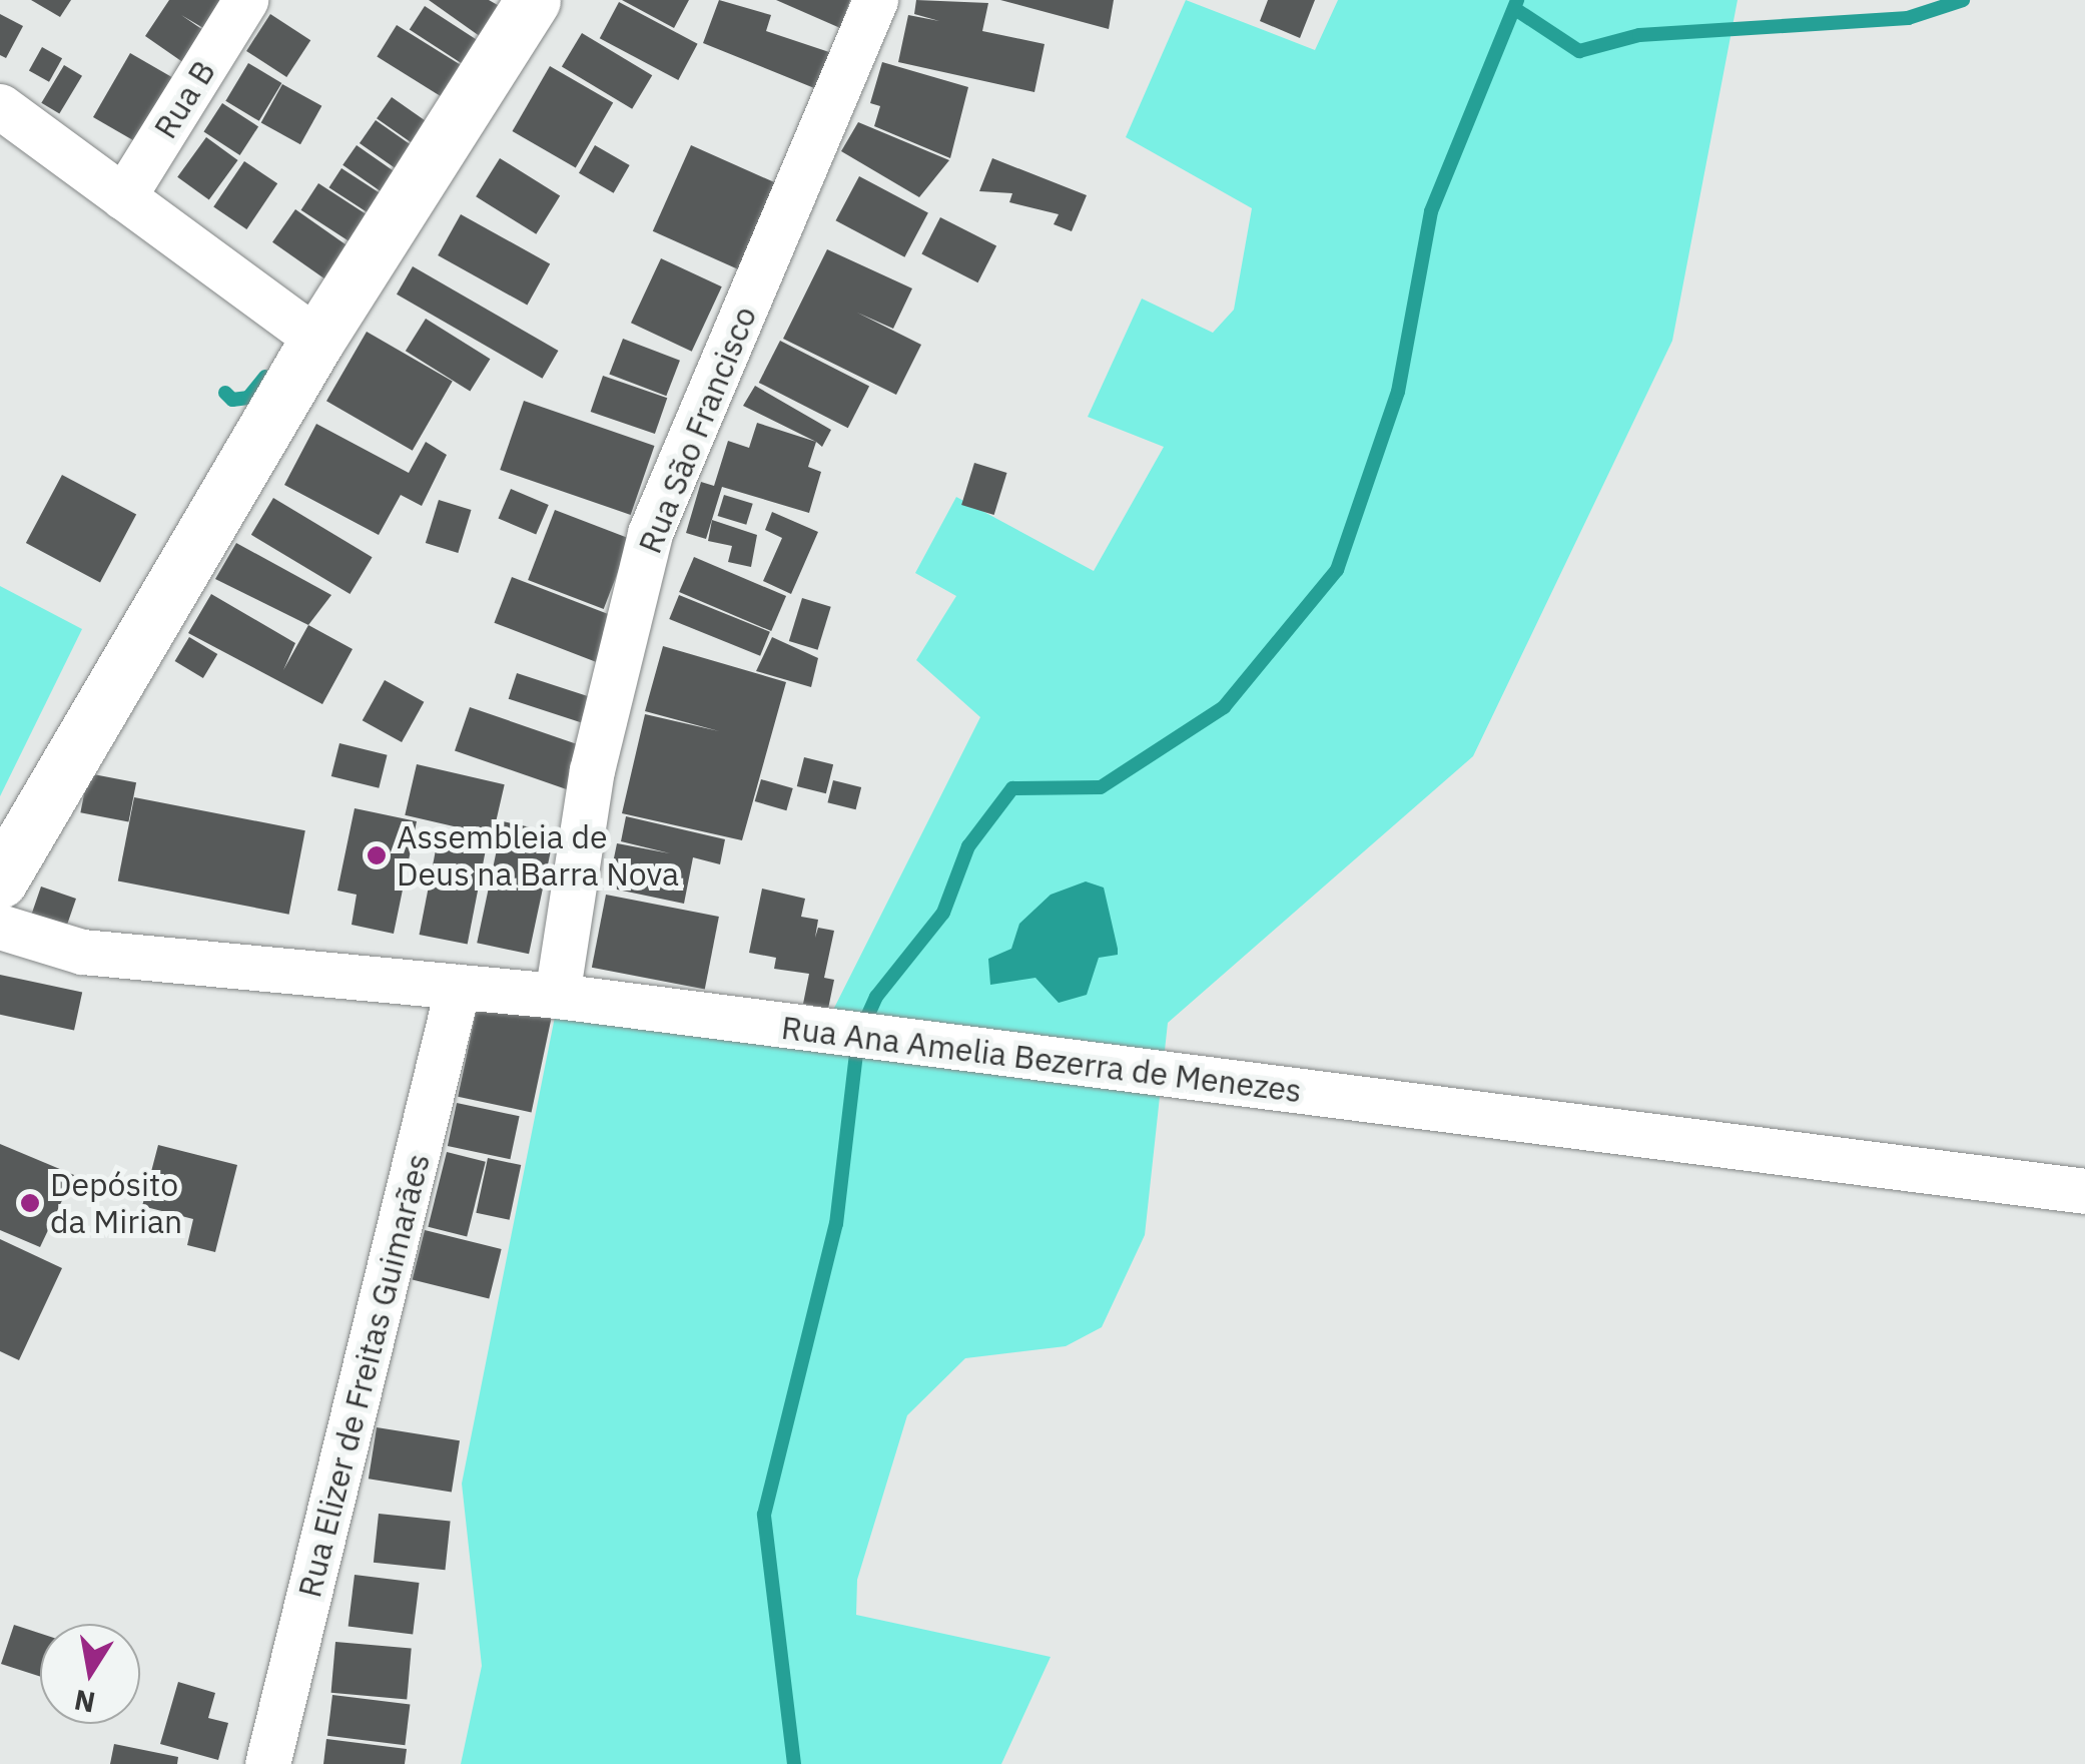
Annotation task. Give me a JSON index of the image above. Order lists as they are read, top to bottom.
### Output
{
  "streets": {
    "street": [
      "Rua B",
      "Rua São Francisco",
      "Rua Ana Amelia Bezerra de Menezes",
      "Rua Elizer de Freitas Guimarães"
    ]
  },
  "crossings": [
    ["Rua São Francisco", "Rua Ana Amelia Bezerra de Menezes"],
    ["Rua Ana Amelia Bezerra de Menezes", "Rua Elizer de Freitas Guimarães"]
  ],
  "places": ["Assembleia de Deus na Barra Nova", "Depósito da Mirian"],
  "north": "bottom"
}
